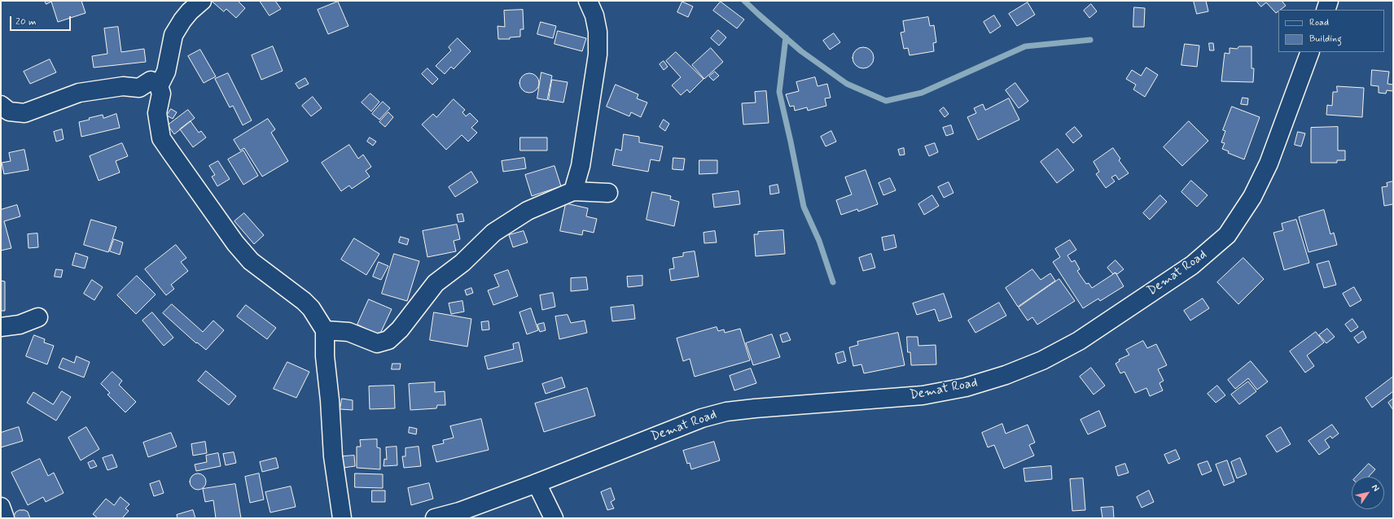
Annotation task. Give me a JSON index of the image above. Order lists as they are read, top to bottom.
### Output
{
  "streets": {
    "street": ["Demat Road"]
  },
  "legend": ["Road", "Building"],
  "scale_bar": "20 m",
  "north": "top right"
}
